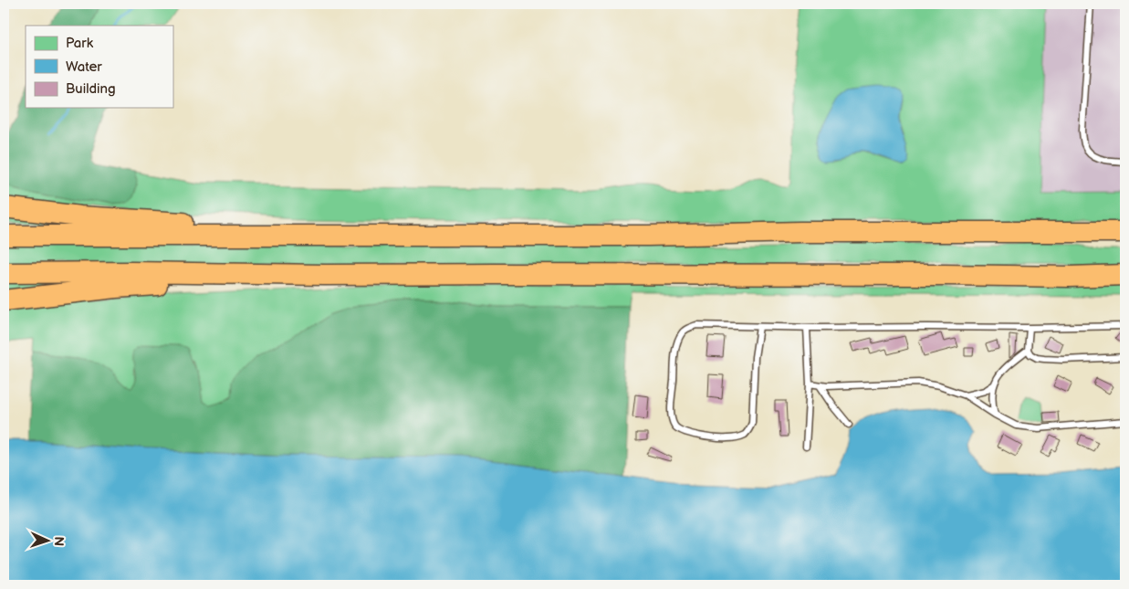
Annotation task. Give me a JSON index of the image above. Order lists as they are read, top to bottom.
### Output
{
  "legend": ["Park", "Water", "Building"],
  "north": "right"
}
